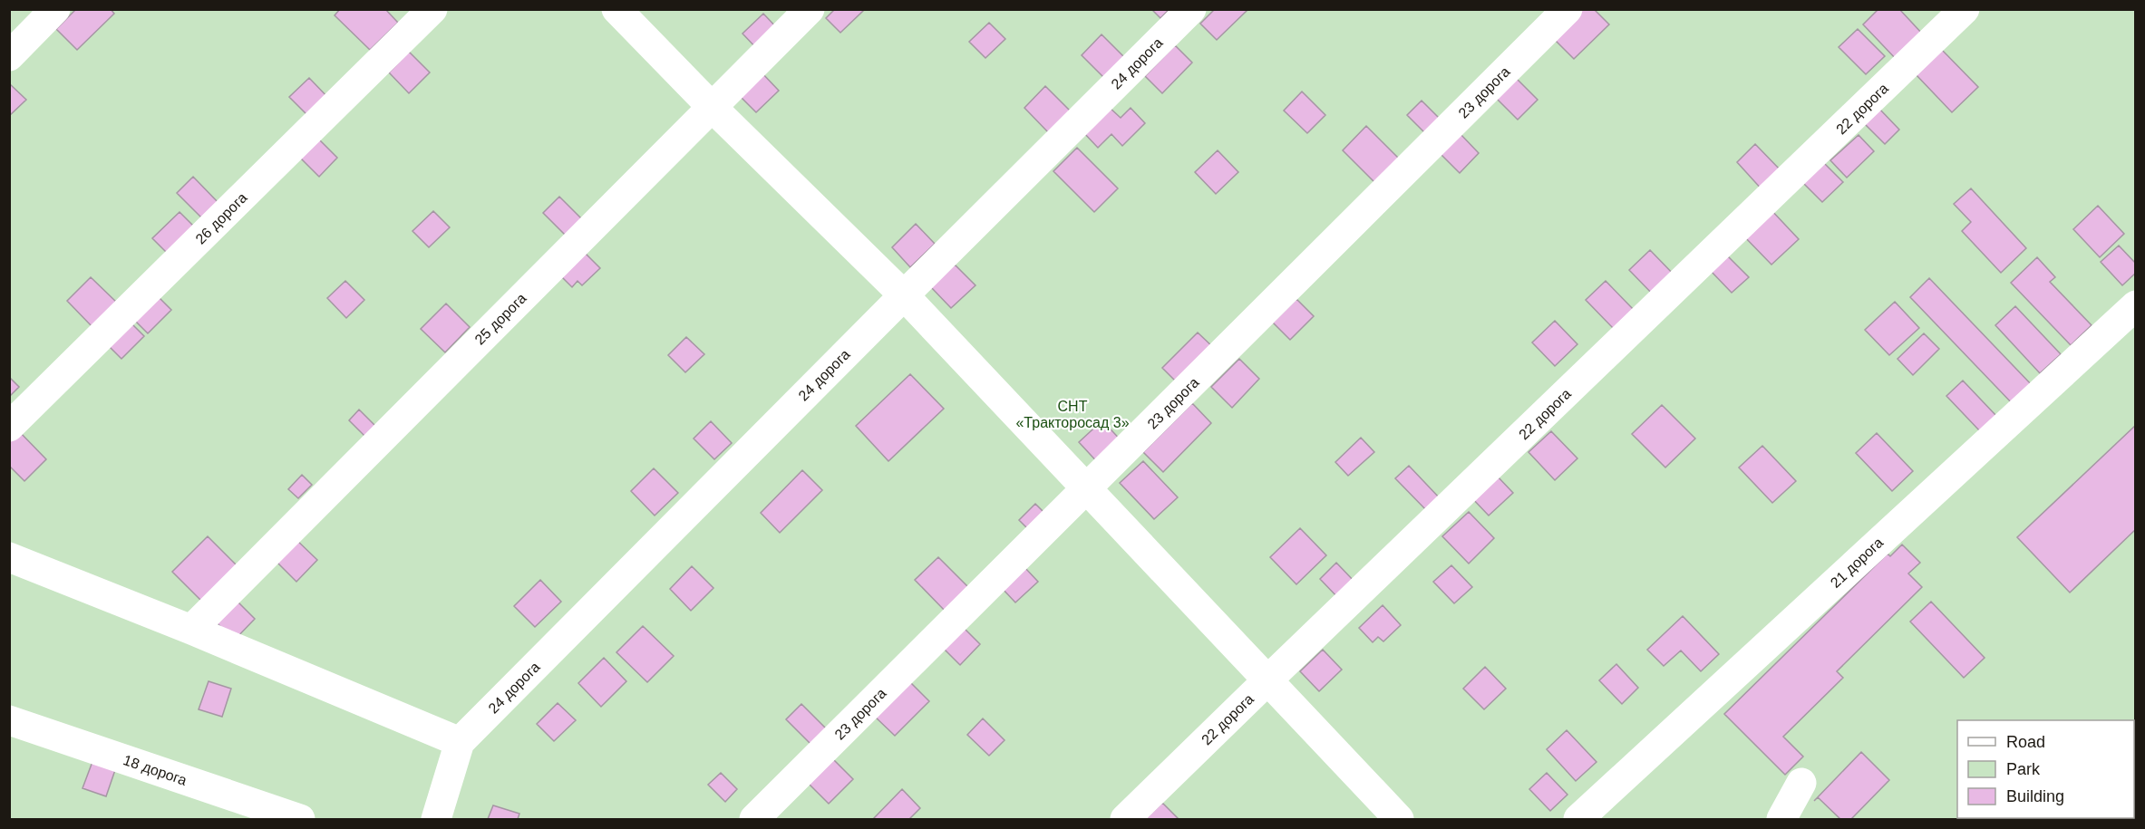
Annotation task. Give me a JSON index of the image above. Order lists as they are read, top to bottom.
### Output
{
  "streets": {
    "street": [
      "24 дорога",
      "23 дорога",
      "22 дорога",
      "26 дорога",
      "25 дорога",
      "21 дорога",
      "18 дорога"
    ]
  },
  "parks": ["СНТ «Тракторосад 3»"],
  "legend": ["Road", "Park", "Building"]
}
